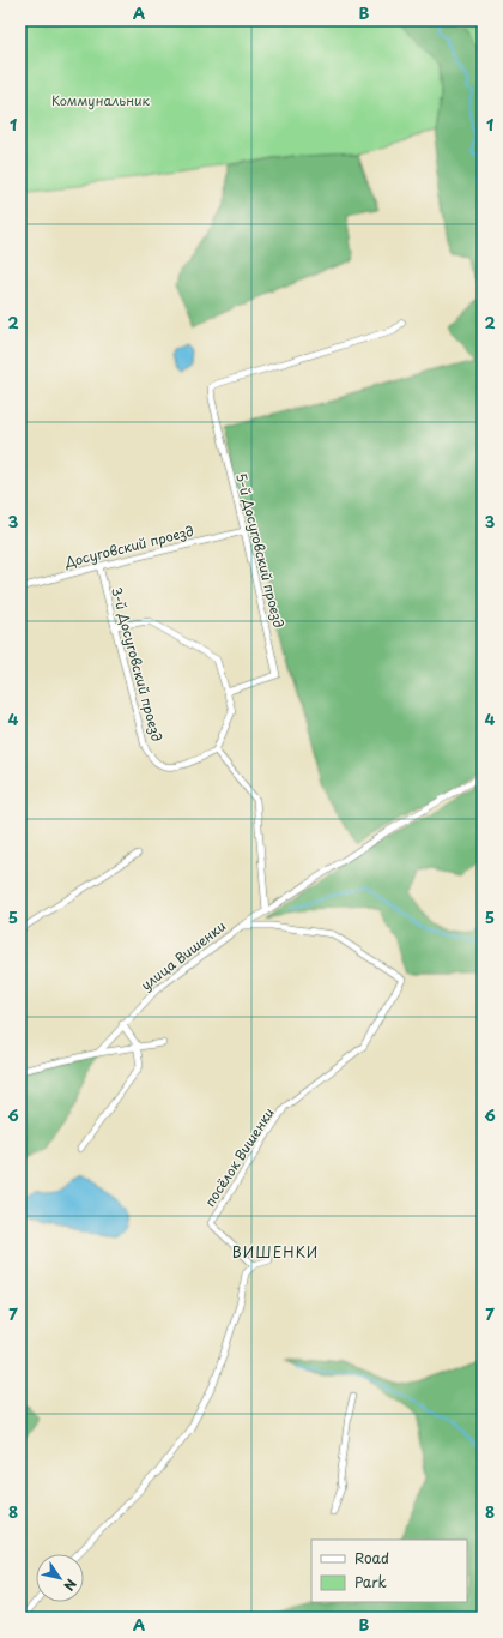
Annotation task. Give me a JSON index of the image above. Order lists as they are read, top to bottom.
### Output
{
  "streets": {
    "street": [
      "Досуговский проезд",
      "5-й Досуговский проезд",
      "3-й Досуговский проезд",
      "улица Вишенки",
      "посёлок Вишенки"
    ]
  },
  "crossings": [
    ["Досуговский проезд", "5-й Досуговский проезд"],
    ["Досуговский проезд", "3-й Досуговский проезд"],
    ["улица Вишенки", "посёлок Вишенки"]
  ],
  "districts": ["ВИШЕНКИ"],
  "parks": ["Коммунальник"],
  "legend": ["Road", "Park"],
  "north": "bottom right",
  "grid": {
    "columns": ["A", "B"],
    "rows": [
      "1",
      "2",
      "3",
      "4",
      "5",
      "6",
      "7",
      "8"
    ]
  }
}
